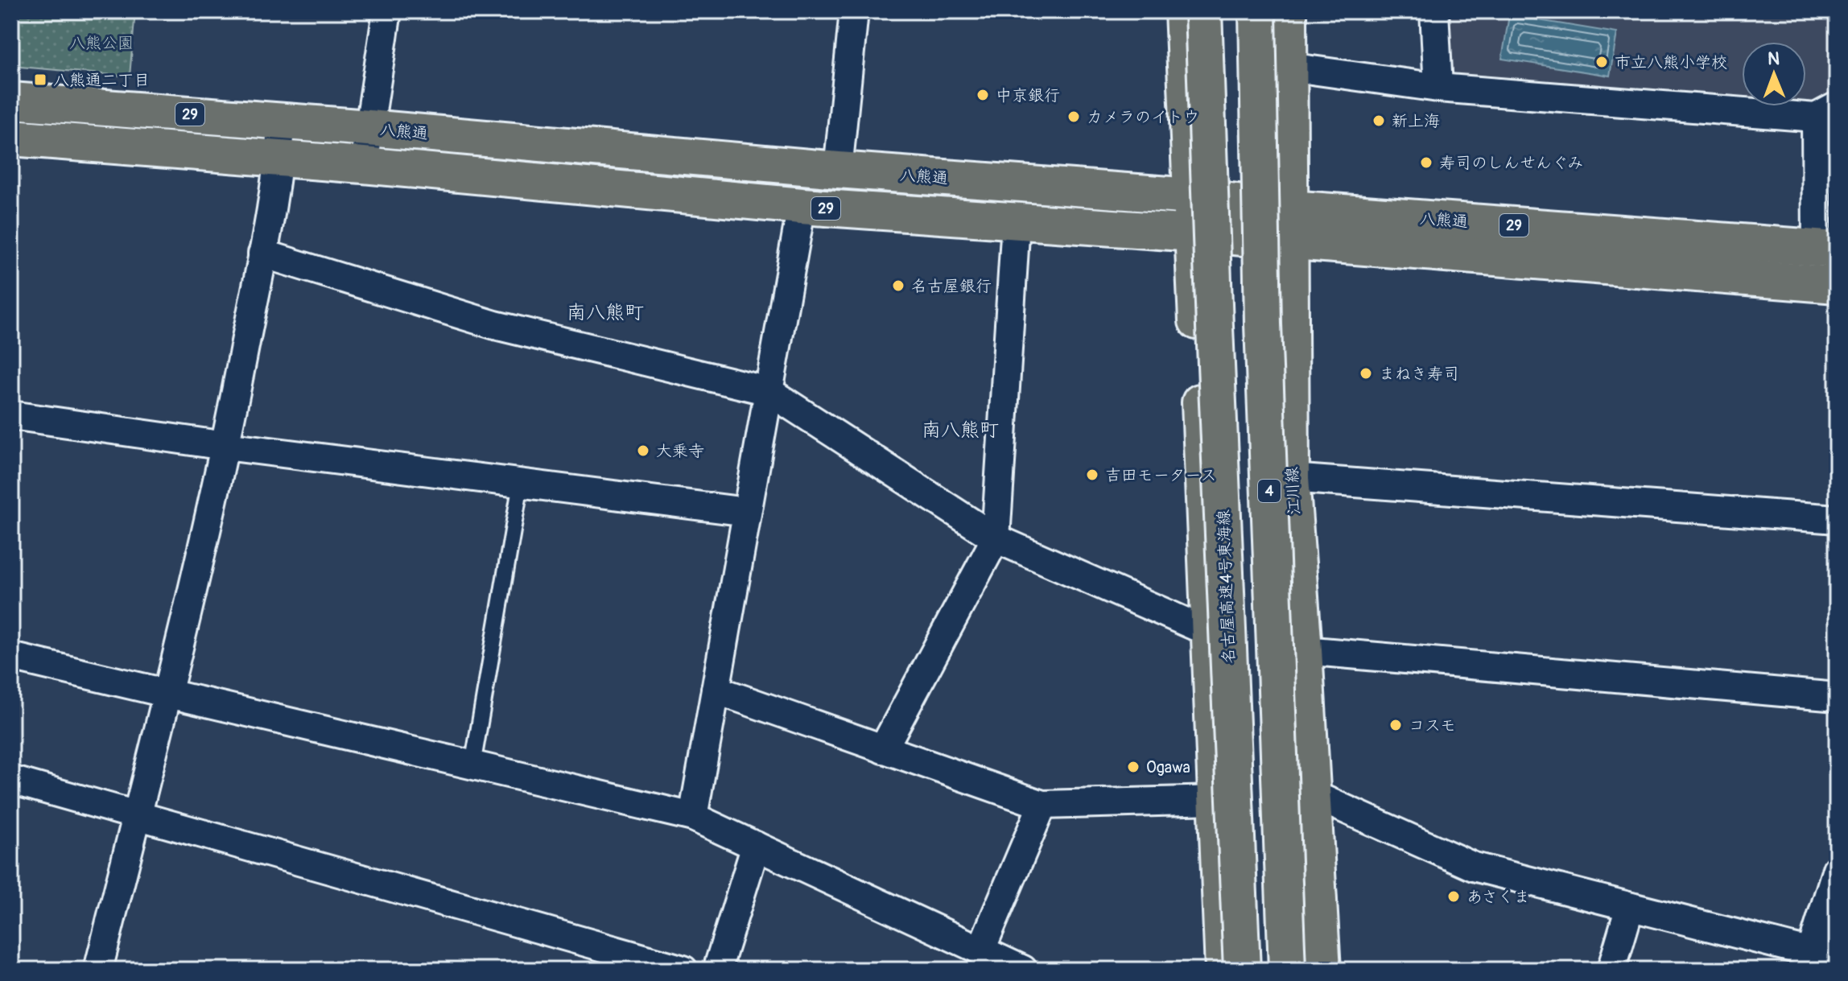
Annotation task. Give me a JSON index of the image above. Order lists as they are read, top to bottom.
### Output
{
  "streets": {
    "main road": [
      "29",
      "八熊通",
      "4",
      "江川線",
      "名古屋高速4号東海線"
    ]
  },
  "crossings": [
    ["八熊通", "江川線"]
  ],
  "districts": ["南八熊町", "南八熊町"],
  "parks": ["八熊公園"],
  "places": {
    "other": [
      "市立八熊小学校",
      "中京銀行",
      "カメラのイトウ",
      "新上海",
      "寿司のしんせんぐみ",
      "名古屋銀行",
      "まねき寿司",
      "大乗寺",
      "吉田モータース",
      "コスモ",
      "Ogawa",
      "あさくま"
    ],
    "transit": ["八熊通二丁目"]
  },
  "north": "top"
}
